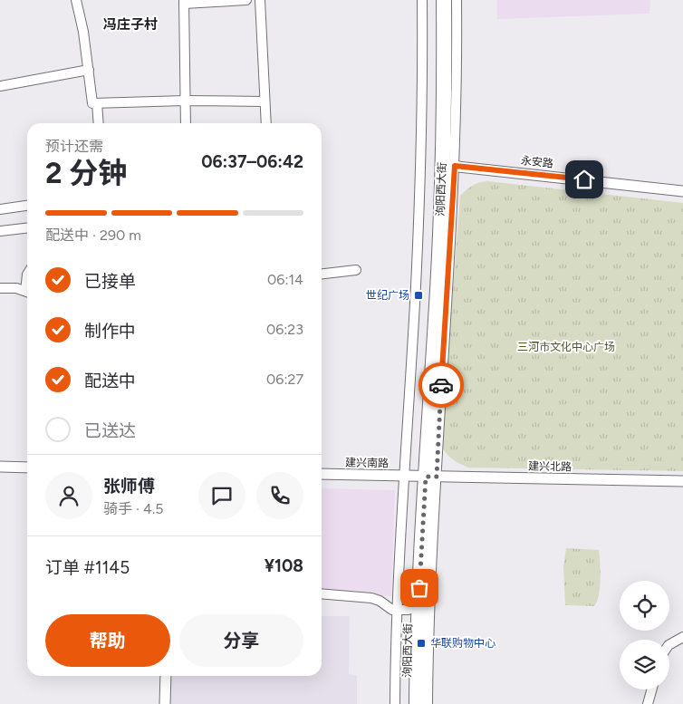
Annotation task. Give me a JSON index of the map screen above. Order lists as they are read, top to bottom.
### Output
{
  "streets": {
    "highway": ["泃阳西大街"],
    "street": ["永安路", "建兴南路", "建兴北路"]
  },
  "crossings": [
    ["永安路", "泃阳西大街"],
    ["泃阳西大街", "建兴南路"],
    ["泃阳西大街", "建兴北路"],
    ["建兴南路", "建兴北路"]
  ],
  "districts": ["冯庄子村"],
  "parks": ["三河市文化中心广场"],
  "places": {
    "transit": ["世纪广场", "华联购物中心"]
  },
  "page": {
    "heading": ["2 分钟", "预计还需", "06:37–06:42"],
    "panel": [
      "张师傅",
      "骑手 · 4.5",
      "订单 #1145",
      "¥108"
    ],
    "bar": "配送中 · 290 m",
    "list": [
      ["已接单", "06:14"],
      ["制作中", "06:23"],
      ["配送中", "06:27"],
      "已送达"
    ],
    "buttons": ["帮助", "分享"]
  }
}
